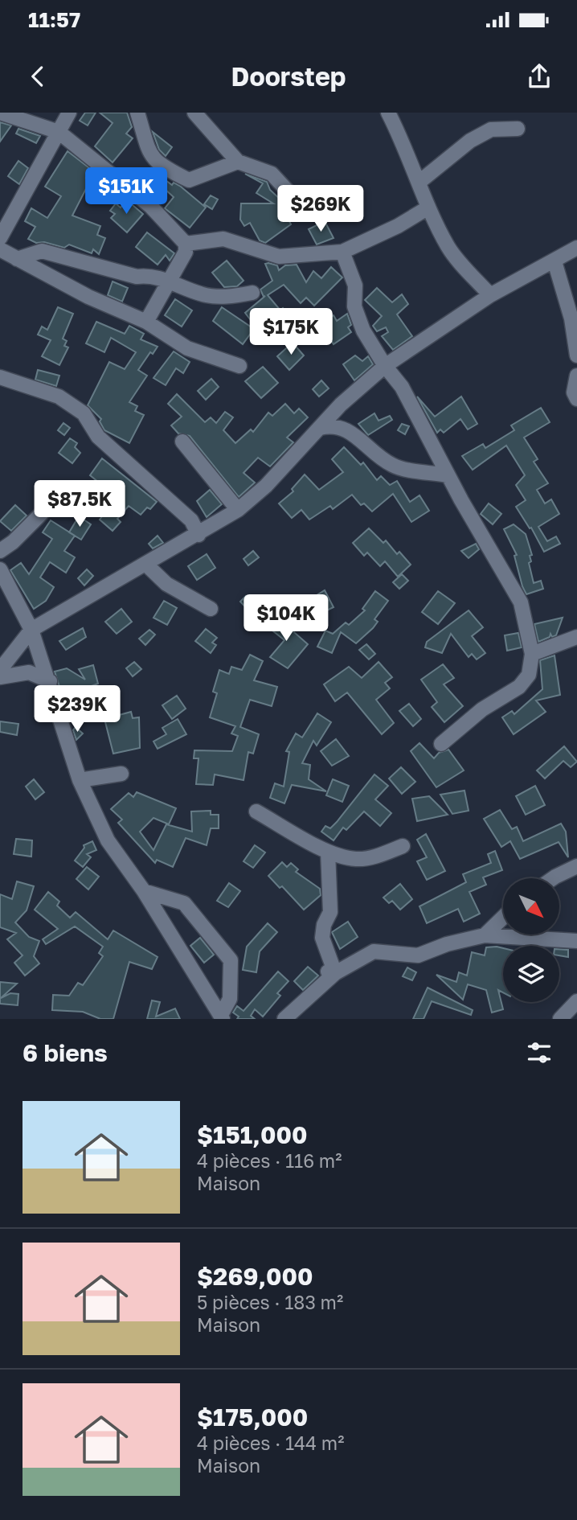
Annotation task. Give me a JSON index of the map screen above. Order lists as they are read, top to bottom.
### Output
{
  "north": "bottom right",
  "page": {
    "status": "11:57",
    "header": "Doorstep",
    "price": [
      "$151K",
      "$269K",
      "$175K",
      "$87.5K",
      "$104K",
      "$239K"
    ],
    "heading": "6 biens",
    "list": [
      {
        "name": "$151,000",
        "note": "4 pièces · 116 m² · Maison"
      },
      {
        "name": "$269,000",
        "note": "5 pièces · 183 m² · Maison"
      },
      {
        "name": "$175,000",
        "note": "4 pièces · 144 m² · Maison"
      }
    ]
  }
}
